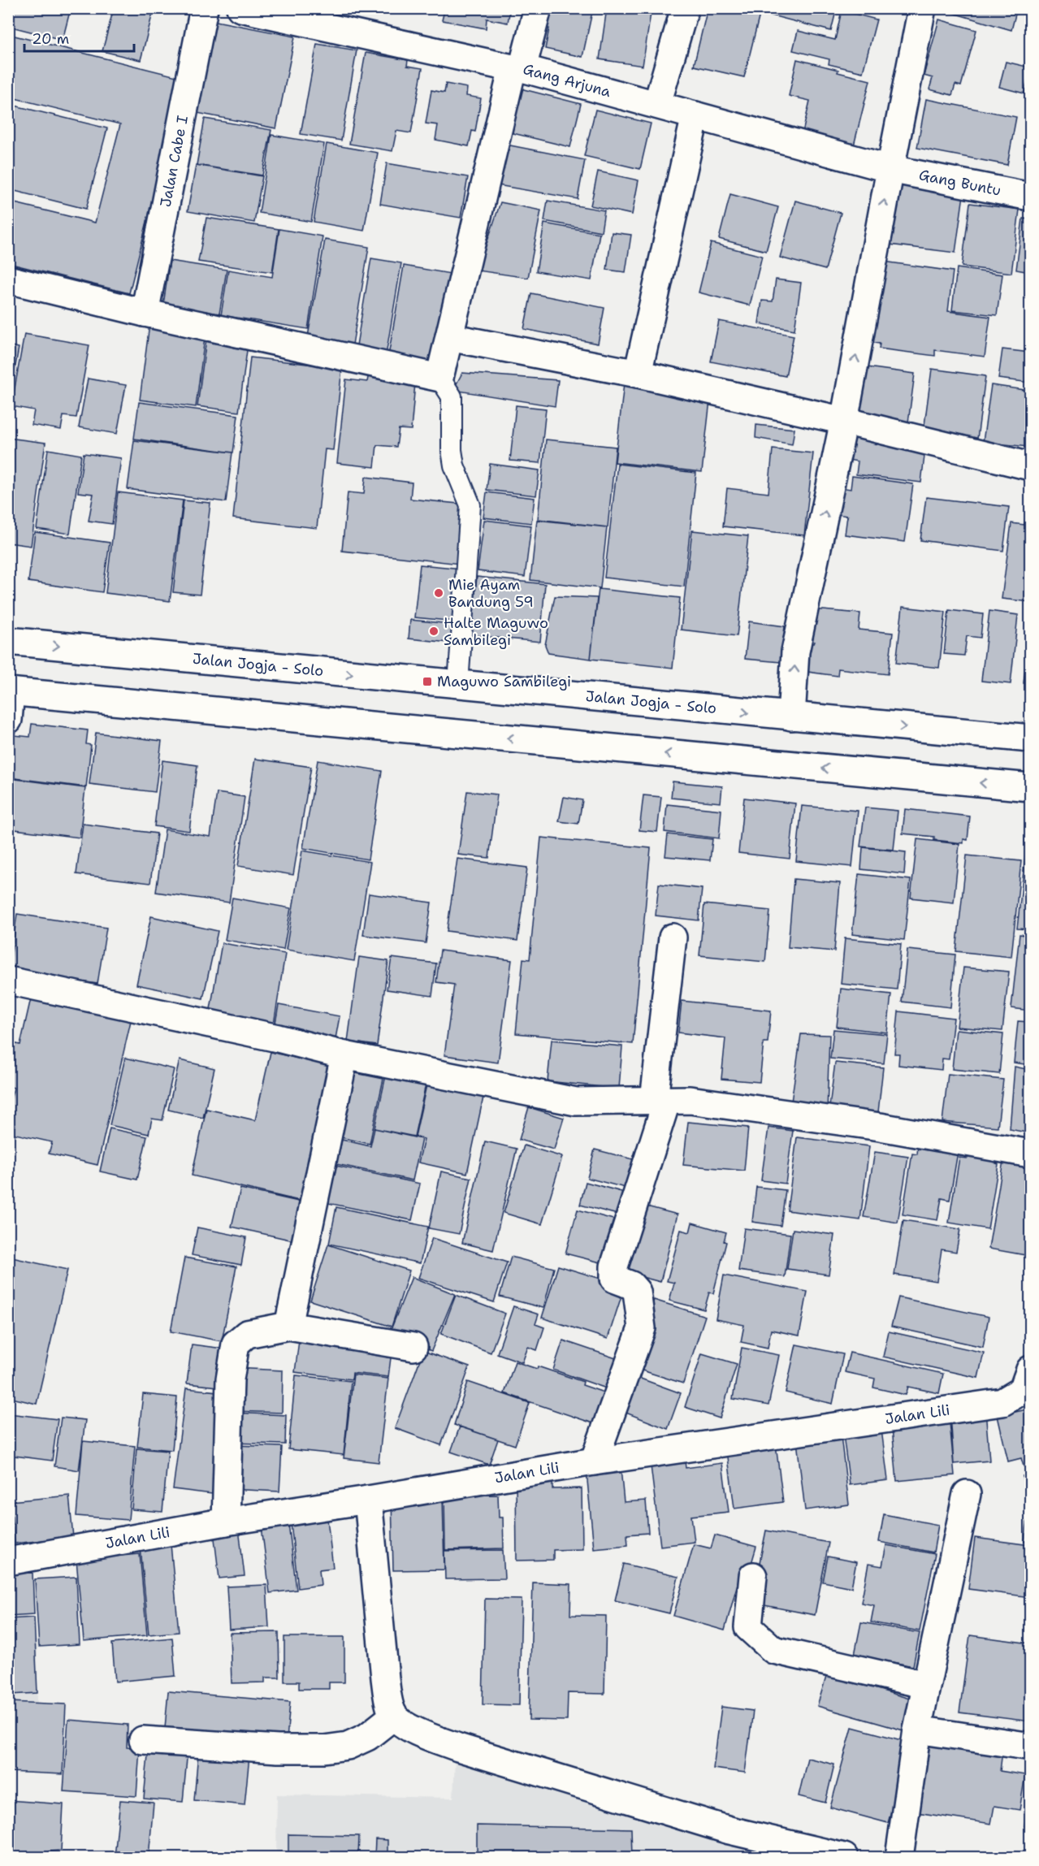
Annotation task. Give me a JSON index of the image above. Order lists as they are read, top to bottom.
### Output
{
  "streets": {
    "main road": [
      "Gang Arjuna",
      "Jalan Cabe I",
      "Gang Buntu",
      "Jalan Jogja - Solo",
      "Jalan Lili"
    ]
  },
  "crossings": [
    ["Gang Arjuna", "Gang Buntu"]
  ],
  "places": {
    "other": ["Mie Ayam Bandung 59", "Halte Maguwo Sambilegi"],
    "transit": ["Maguwo Sambilegi"]
  },
  "scale_bar": "20 m"
}
